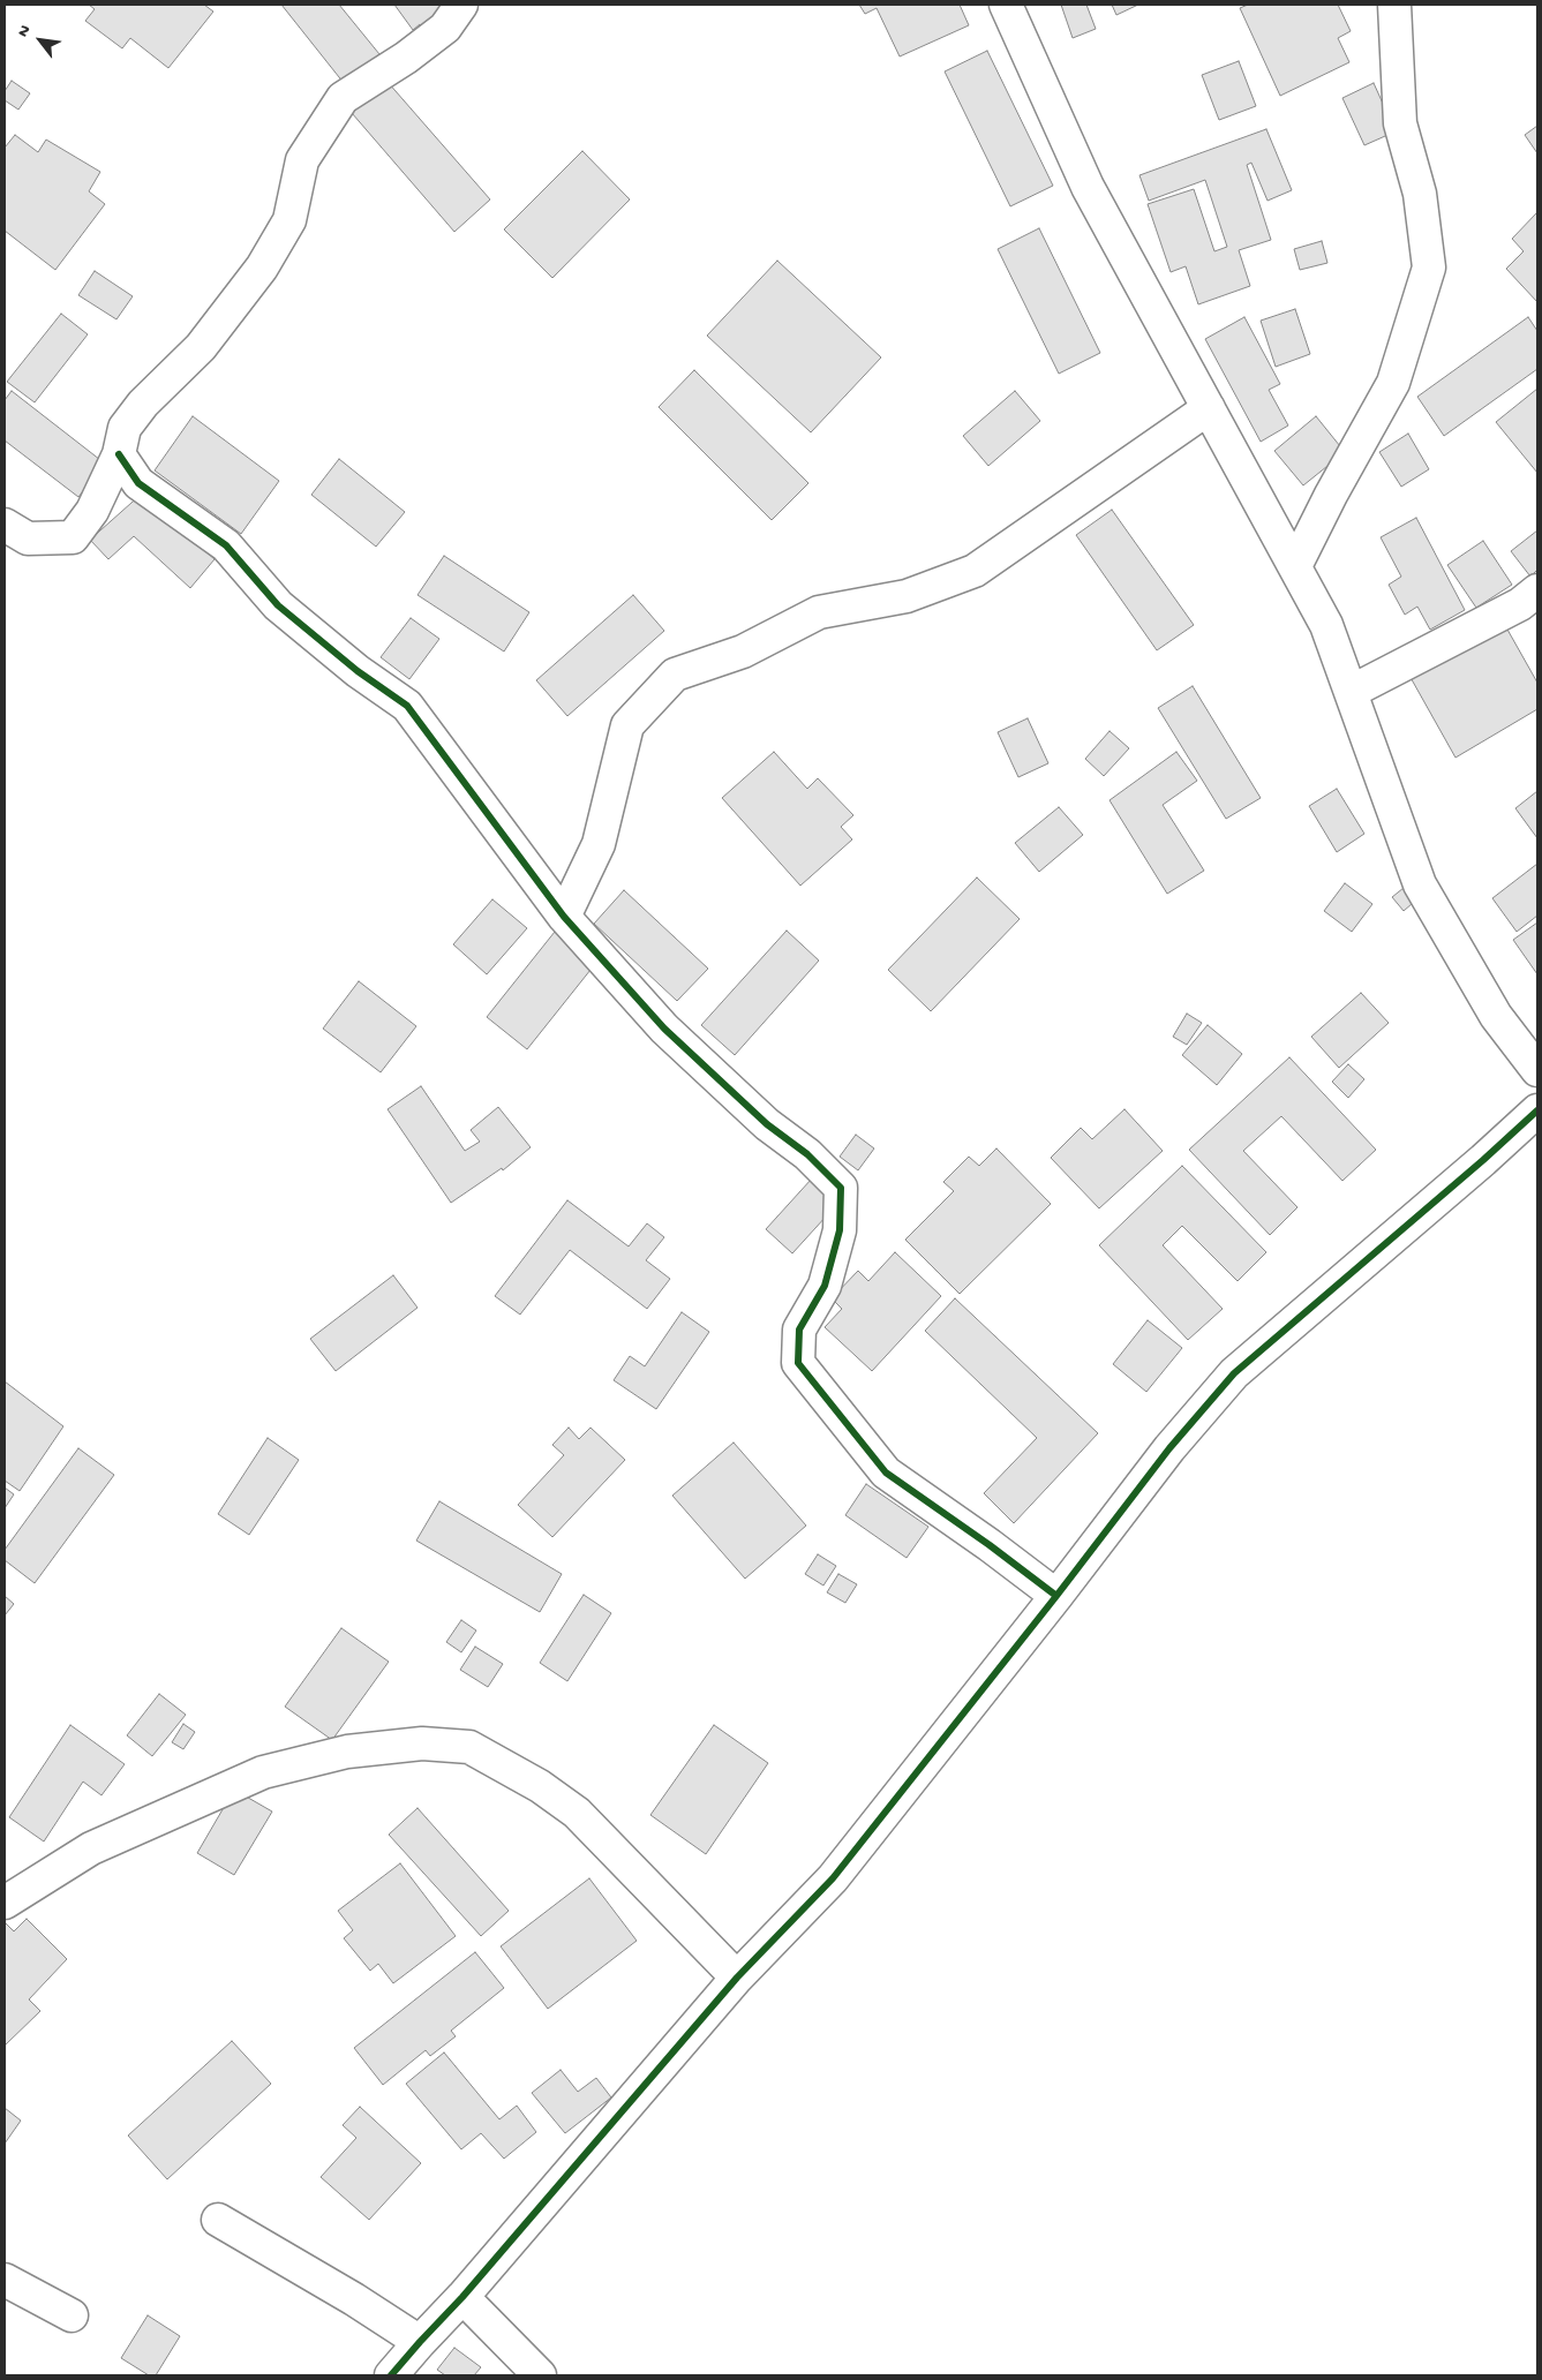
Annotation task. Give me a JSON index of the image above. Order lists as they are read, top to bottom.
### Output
{
  "north": "top left"
}
